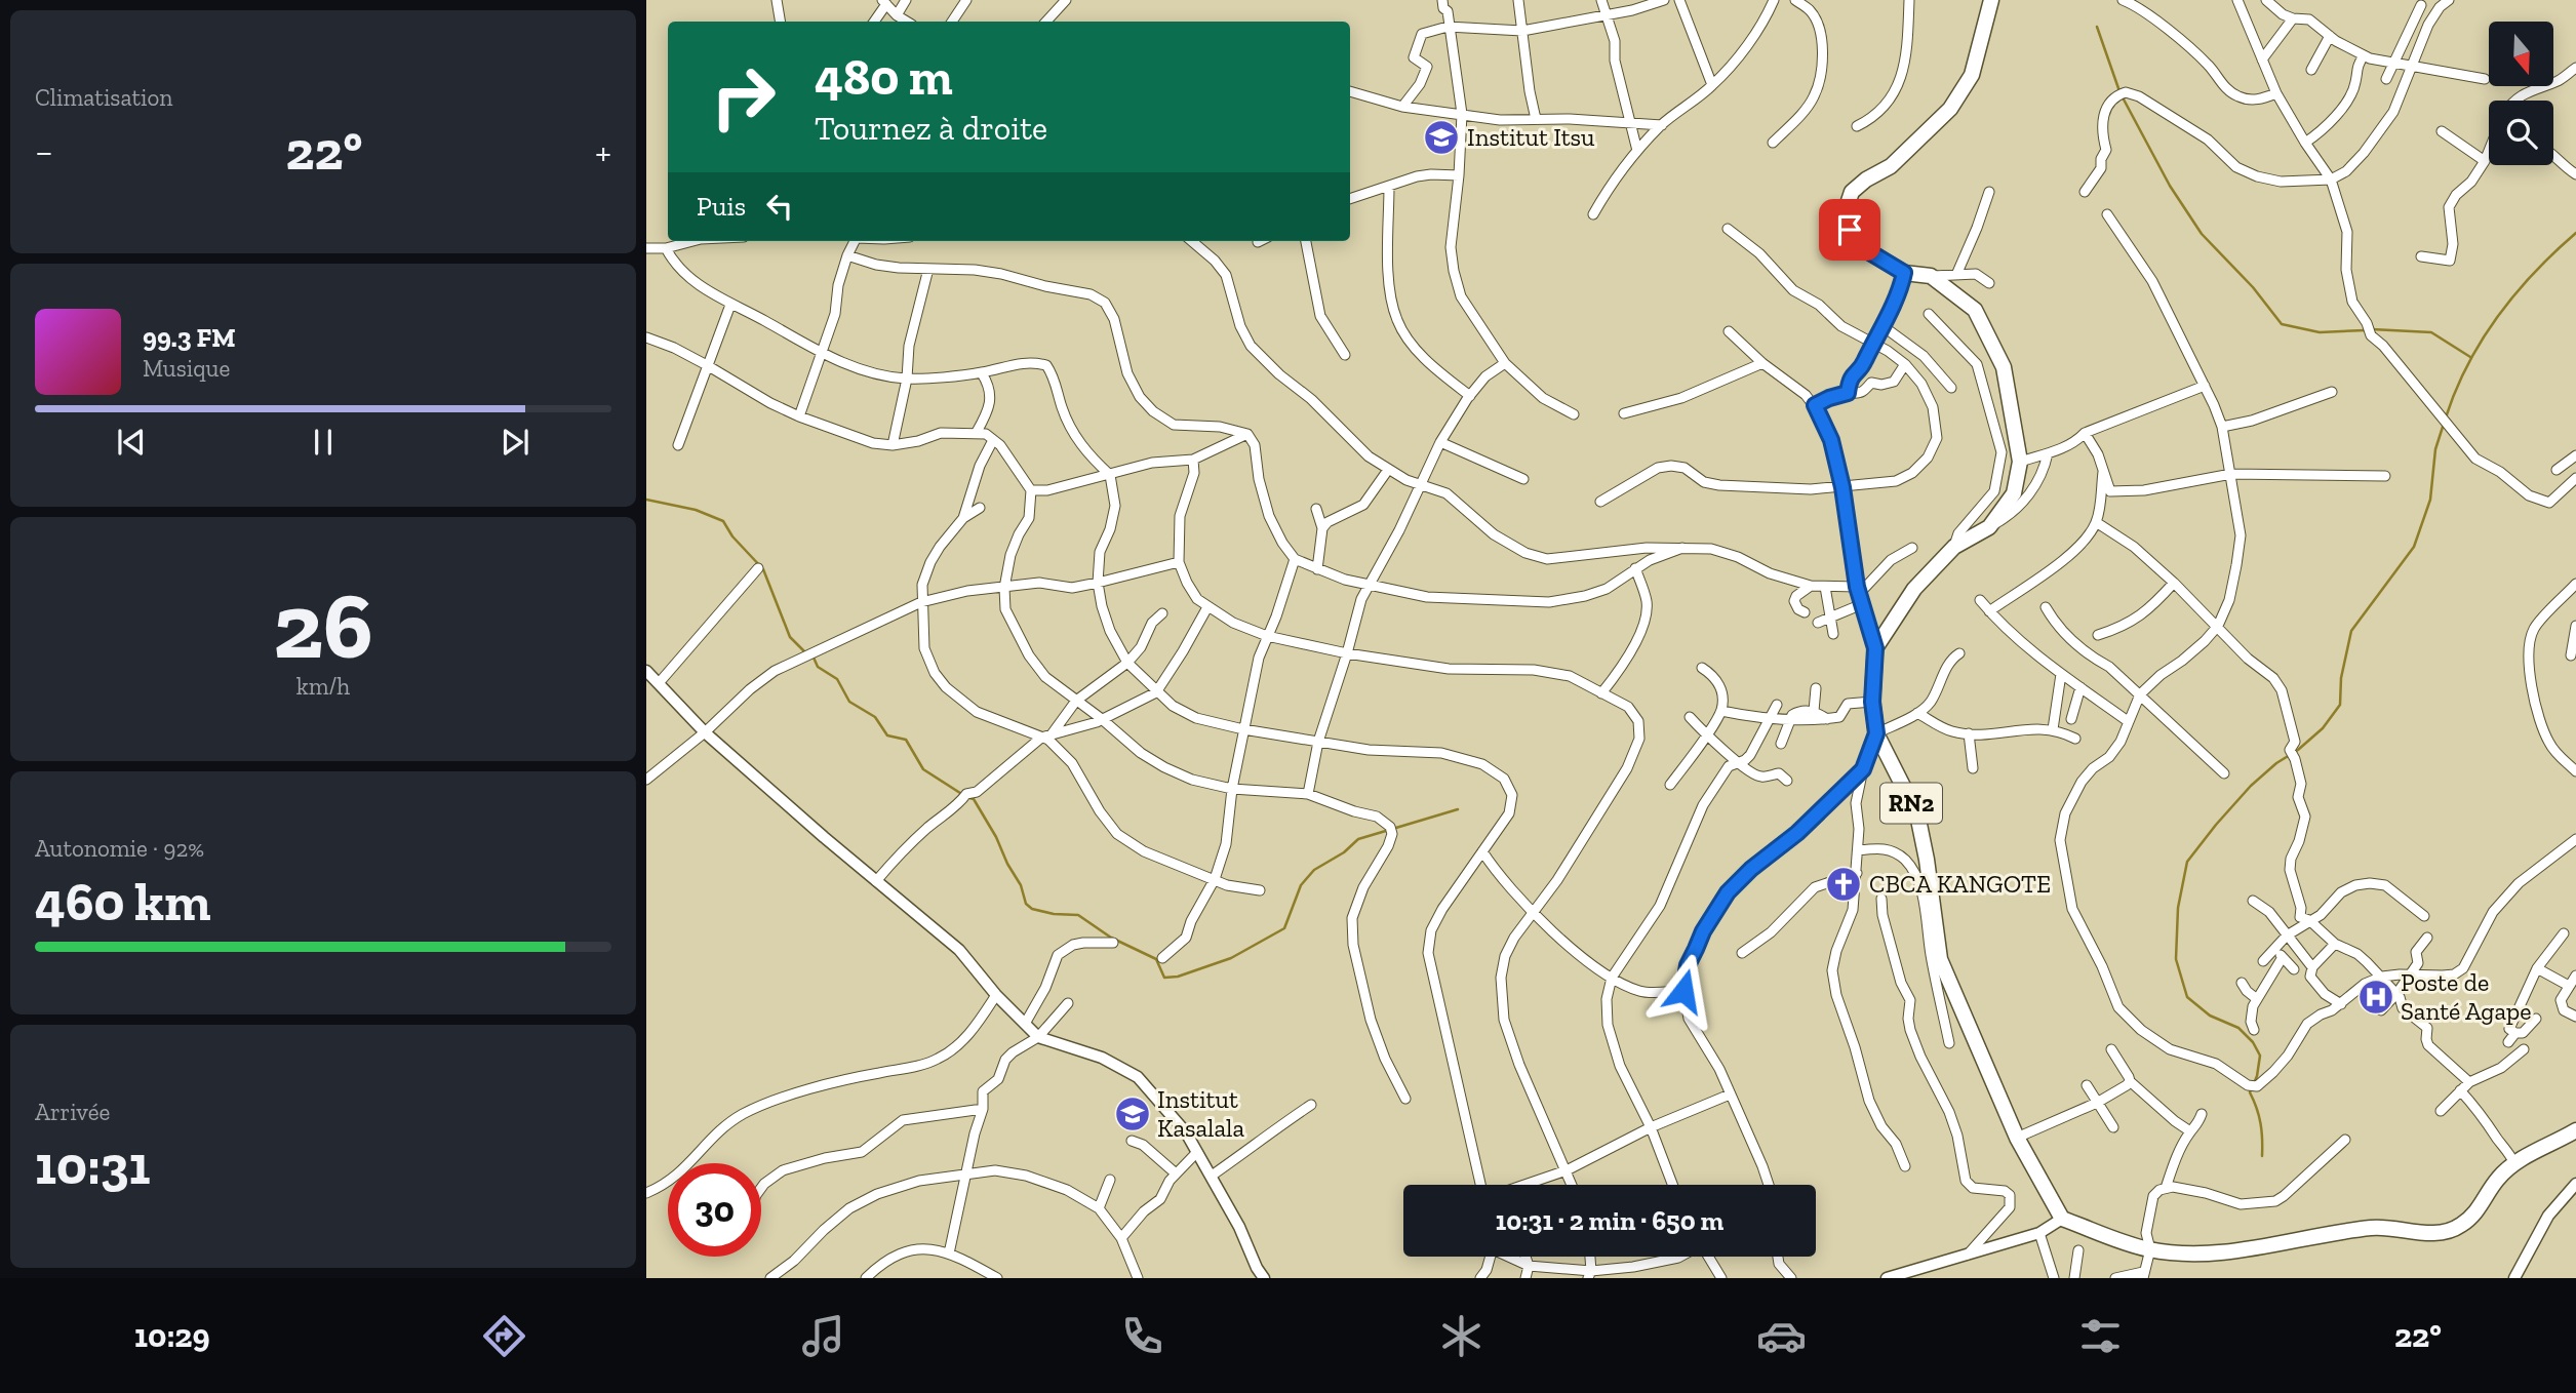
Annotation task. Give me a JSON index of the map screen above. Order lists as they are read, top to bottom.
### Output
{
  "streets": {
    "highway": ["RN2"]
  },
  "places": {
    "school or university": ["Institut Itsu", "Institut Kasalala"],
    "church": ["CBCA KANGOTE"],
    "hospital": ["Poste de Santé Agape"]
  },
  "north": "bottom",
  "page": {
    "tile": [
      "Climatisation",
      ["26", "km/h"],
      ["Autonomie · 92%", "460 km"],
      ["Arrivée", "10:31"]
    ],
    "turn": ["480 m", "Tournez à droite"],
    "heat": ["−", "22°", "+"],
    "then": "Puis",
    "song": ["99.3 FM", "Musique"],
    "limit": "30",
    "trip": "10:31 · 2 min · 650 m",
    "tabs": ["10:29", "22°"]
  }
}
